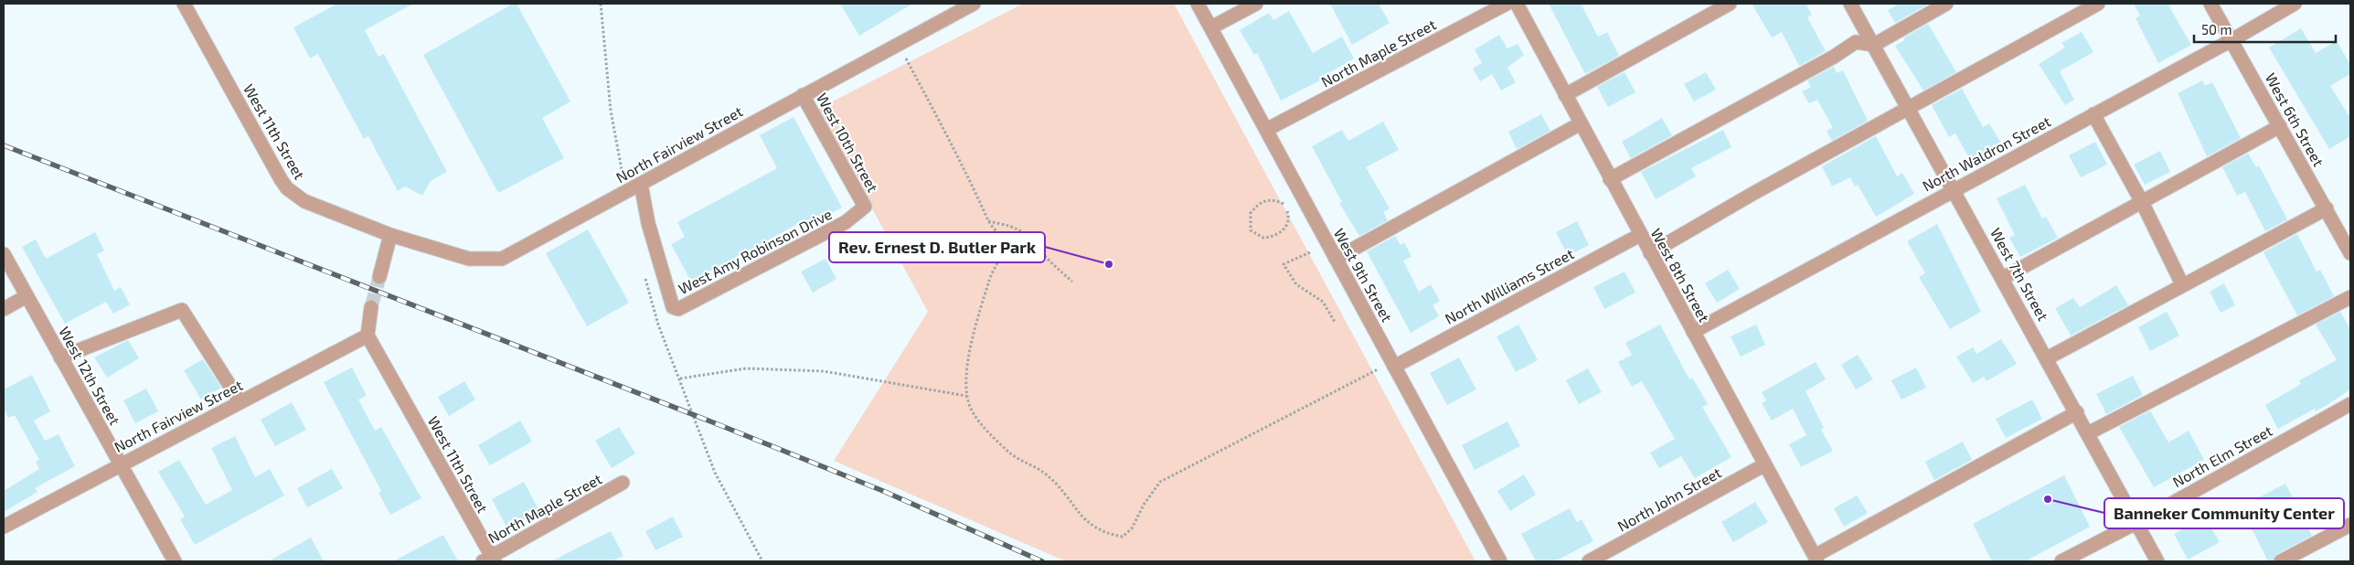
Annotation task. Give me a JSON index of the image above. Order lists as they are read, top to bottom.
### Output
{
  "streets": {
    "street": [
      "North Maple Street",
      "West 6th Street",
      "West 11th Street",
      "West 10th Street",
      "North Fairview Street",
      "North Waldron Street",
      "West Amy Robinson Drive",
      "West 7th Street",
      "West 9th Street",
      "West 8th Street",
      "North Williams Street",
      "West 12th Street",
      "North Elm Street",
      "North John Street"
    ]
  },
  "crossings": [
    ["North Maple Street", "West 11th Street"],
    ["North Maple Street", "West 9th Street"],
    ["West 6th Street", "North Waldron Street"],
    ["West 11th Street", "North Fairview Street"],
    ["West 10th Street", "North Fairview Street"],
    ["West 10th Street", "West Amy Robinson Drive"],
    ["North Fairview Street", "West Amy Robinson Drive"],
    ["North Fairview Street", "West 12th Street"],
    ["North Waldron Street", "West 7th Street"],
    ["North Waldron Street", "West 8th Street"],
    ["West 7th Street", "North Elm Street"],
    ["West 9th Street", "North Williams Street"],
    ["West 8th Street", "North Williams Street"],
    ["West 8th Street", "North John Street"]
  ],
  "places": ["Rev. Ernest D. Butler Park", "Banneker Community Center"],
  "scale_bar": "50 m"
}
